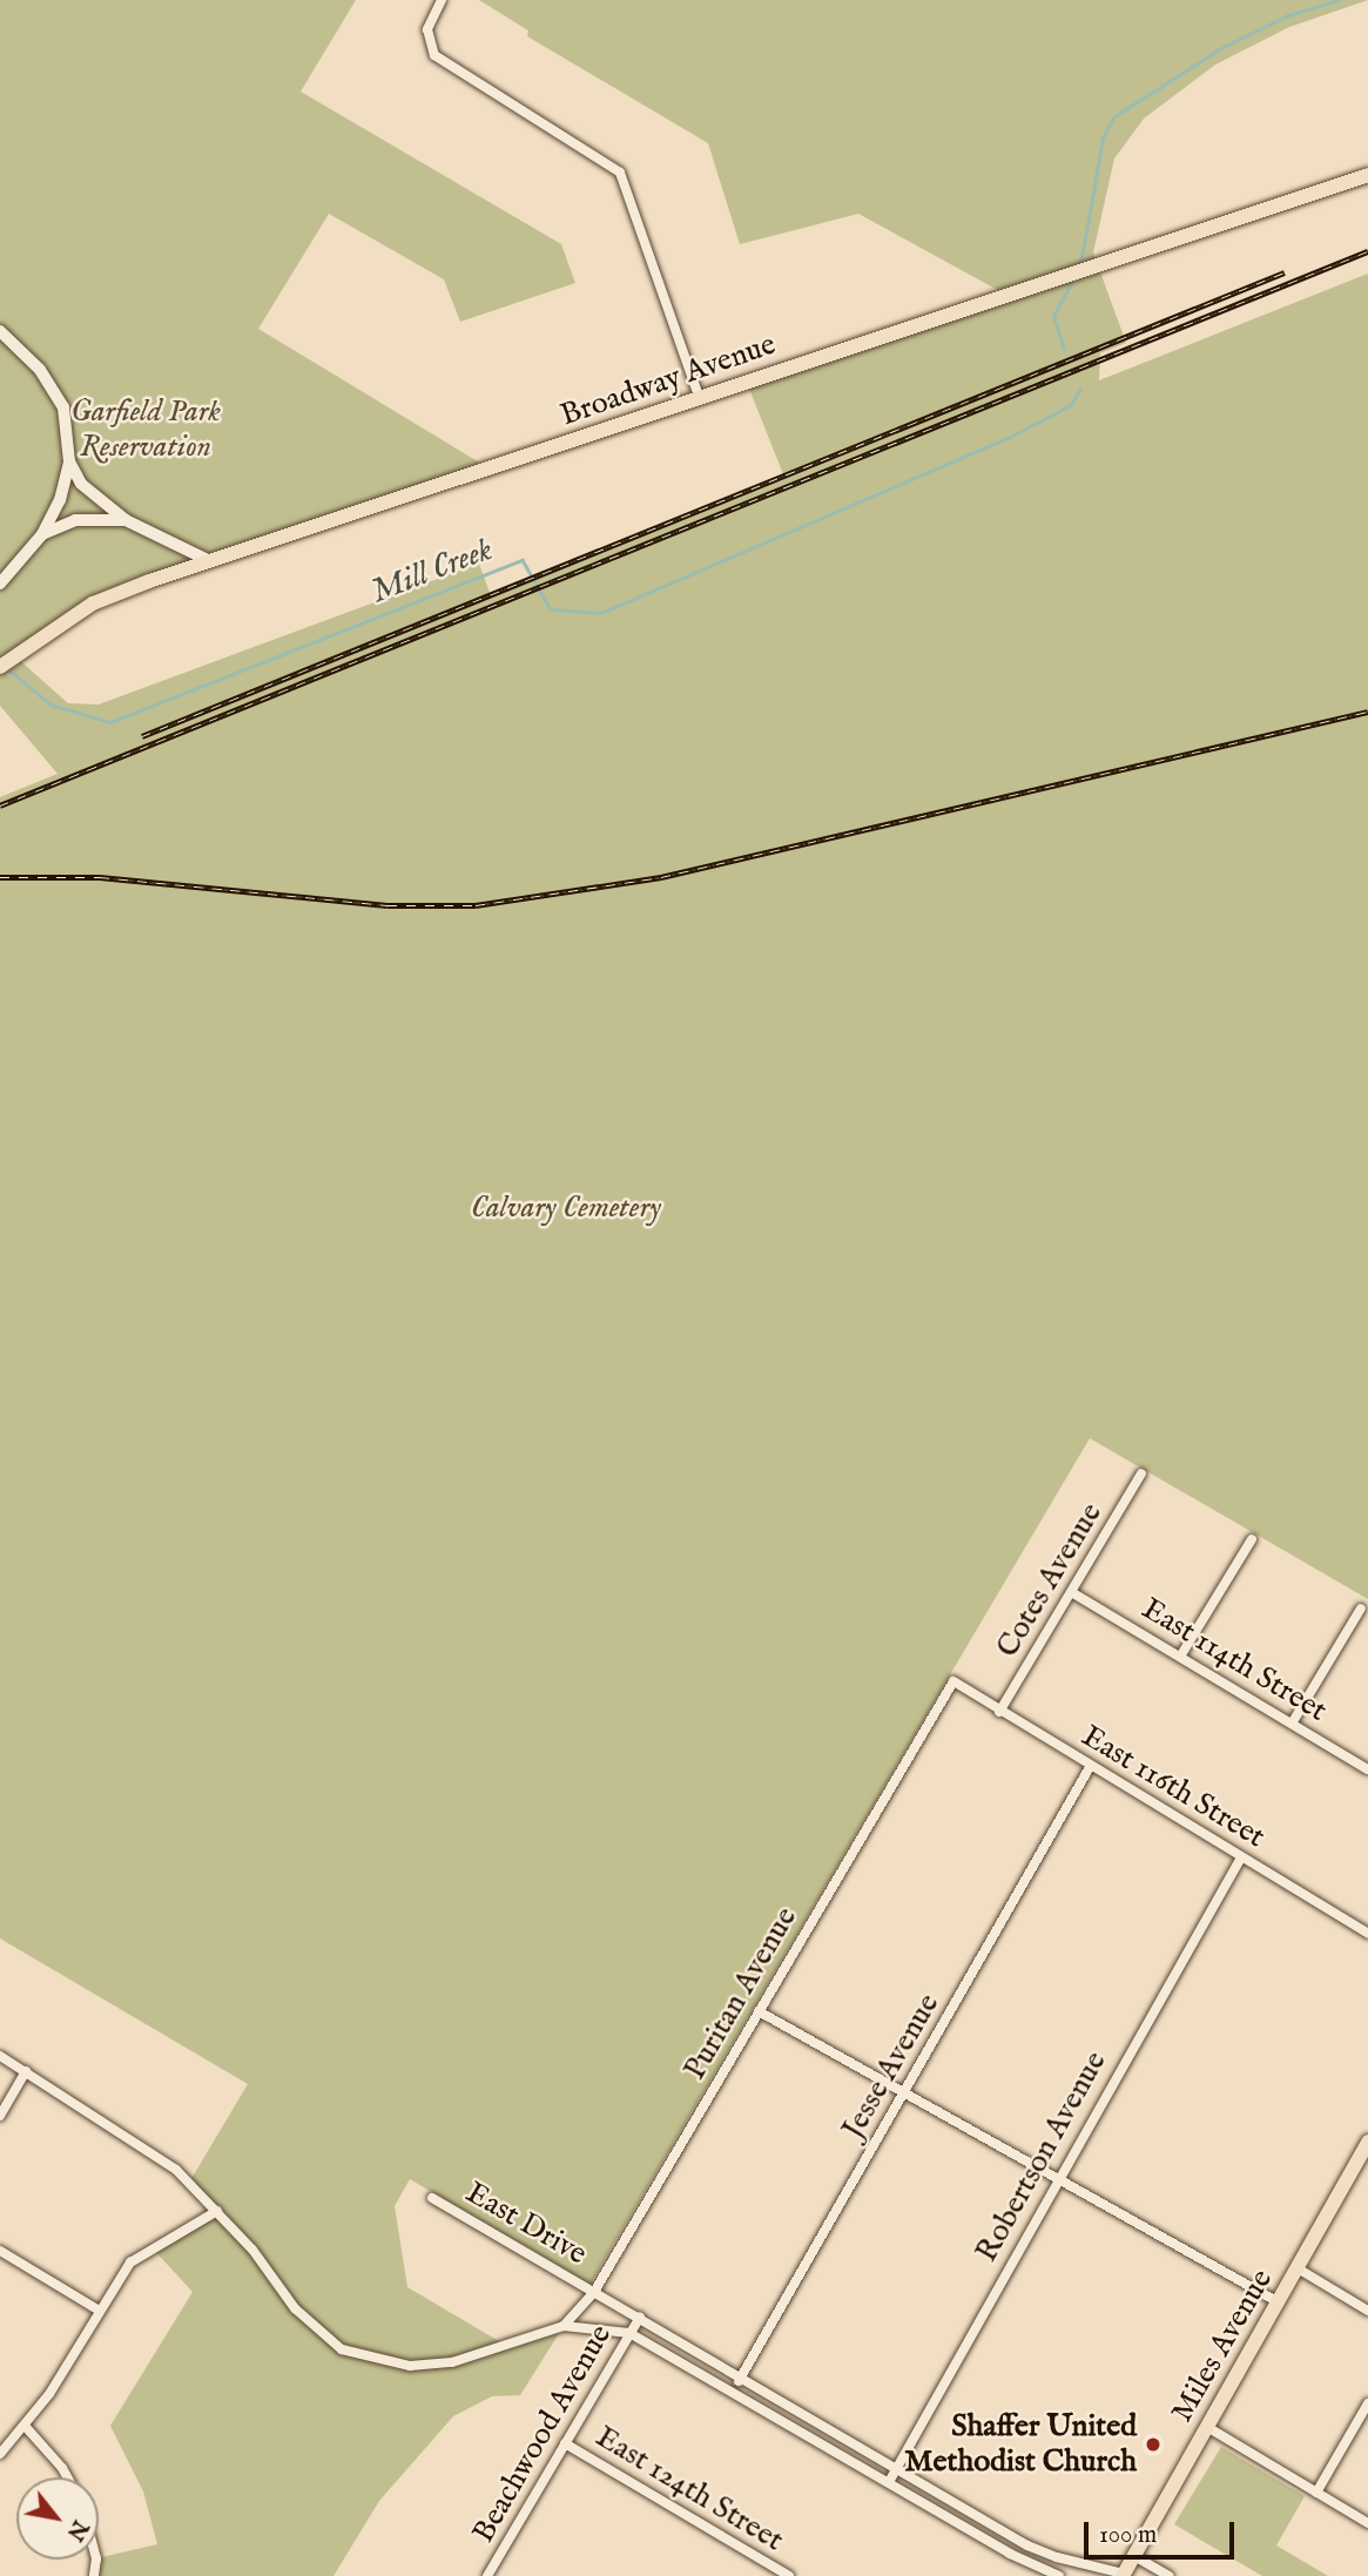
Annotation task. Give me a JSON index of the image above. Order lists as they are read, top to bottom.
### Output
{
  "streets": {
    "main road": ["Broadway Avenue", "Miles Avenue"],
    "street": [
      "Cotes Avenue",
      "East 114th Street",
      "East 116th Street",
      "Puritan Avenue",
      "Jesse Avenue",
      "Robertson Avenue",
      "East Drive",
      "Beachwood Avenue",
      "East 124th Street"
    ]
  },
  "crossings": [
    ["Cotes Avenue", "East 114th Street"],
    ["Cotes Avenue", "East 116th Street"],
    ["East 116th Street", "Puritan Avenue"],
    ["East 116th Street", "Jesse Avenue"],
    ["East 116th Street", "Robertson Avenue"],
    ["Puritan Avenue", "East Drive"],
    ["Jesse Avenue", "East Drive"],
    ["Robertson Avenue", "East Drive"],
    ["East Drive", "Miles Avenue"],
    ["East Drive", "Beachwood Avenue"],
    ["Beachwood Avenue", "East 124th Street"]
  ],
  "water": ["Mill Creek"],
  "parks": ["Garfield Park Reservation", "Calvary Cemetery"],
  "places": ["Shaffer United Methodist Church"],
  "scale_bar": "100 m",
  "north": "bottom right"
}
